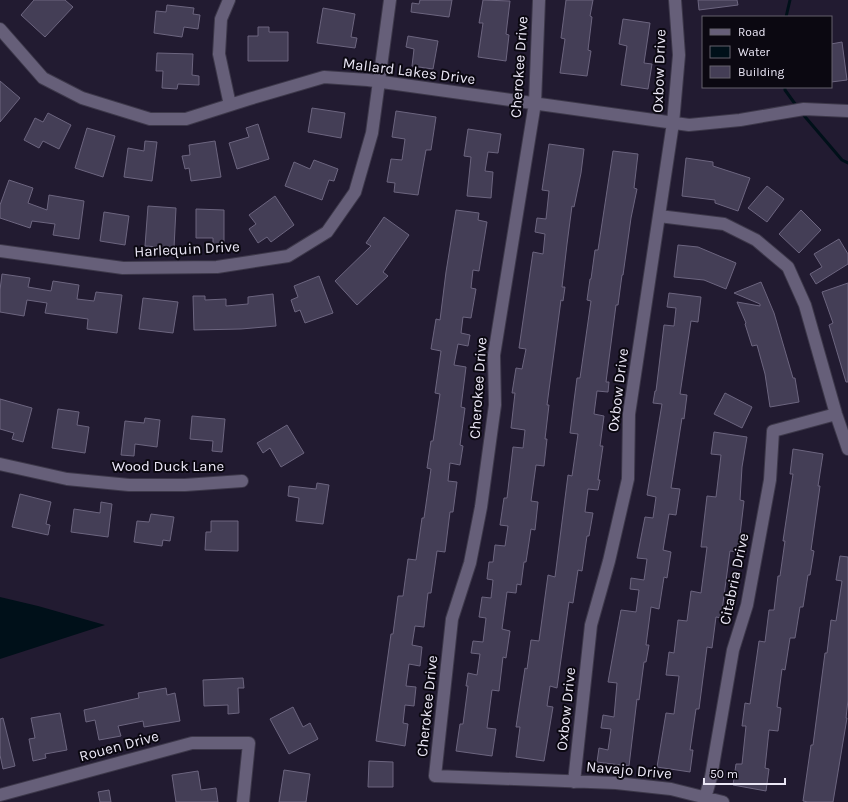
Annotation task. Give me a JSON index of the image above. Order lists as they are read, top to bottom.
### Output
{
  "streets": {
    "street": [
      "Cherokee Drive",
      "Mallard Lakes Drive",
      "Oxbow Drive",
      "Harlequin Drive",
      "Wood Duck Lane",
      "Citabria Drive",
      "Rouen Drive",
      "Navajo Drive"
    ]
  },
  "crossings": [
    ["Cherokee Drive", "Mallard Lakes Drive"],
    ["Cherokee Drive", "Navajo Drive"],
    ["Mallard Lakes Drive", "Oxbow Drive"],
    ["Mallard Lakes Drive", "Harlequin Drive"],
    ["Oxbow Drive", "Navajo Drive"],
    ["Citabria Drive", "Navajo Drive"]
  ],
  "legend": ["Road", "Water", "Building"],
  "scale_bar": "50 m"
}
